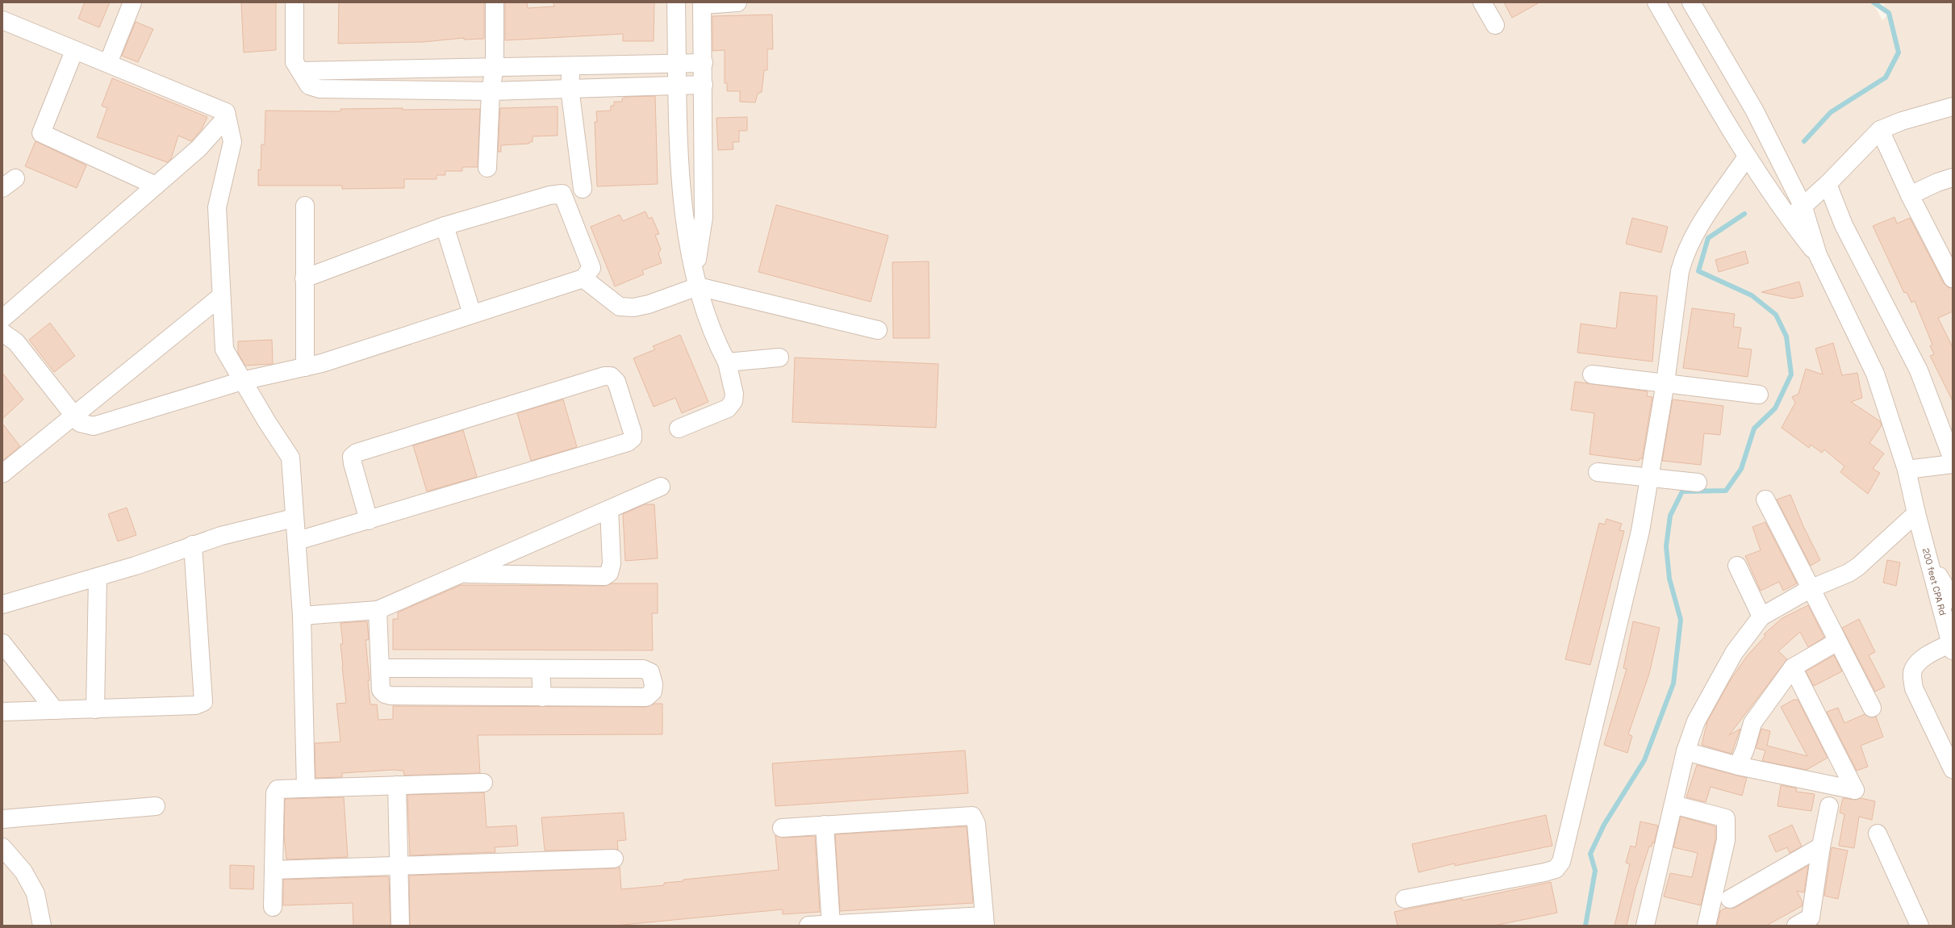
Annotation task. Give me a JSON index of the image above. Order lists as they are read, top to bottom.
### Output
{
  "streets": {
    "street": ["200 feet CPA Rd"]
  }
}
